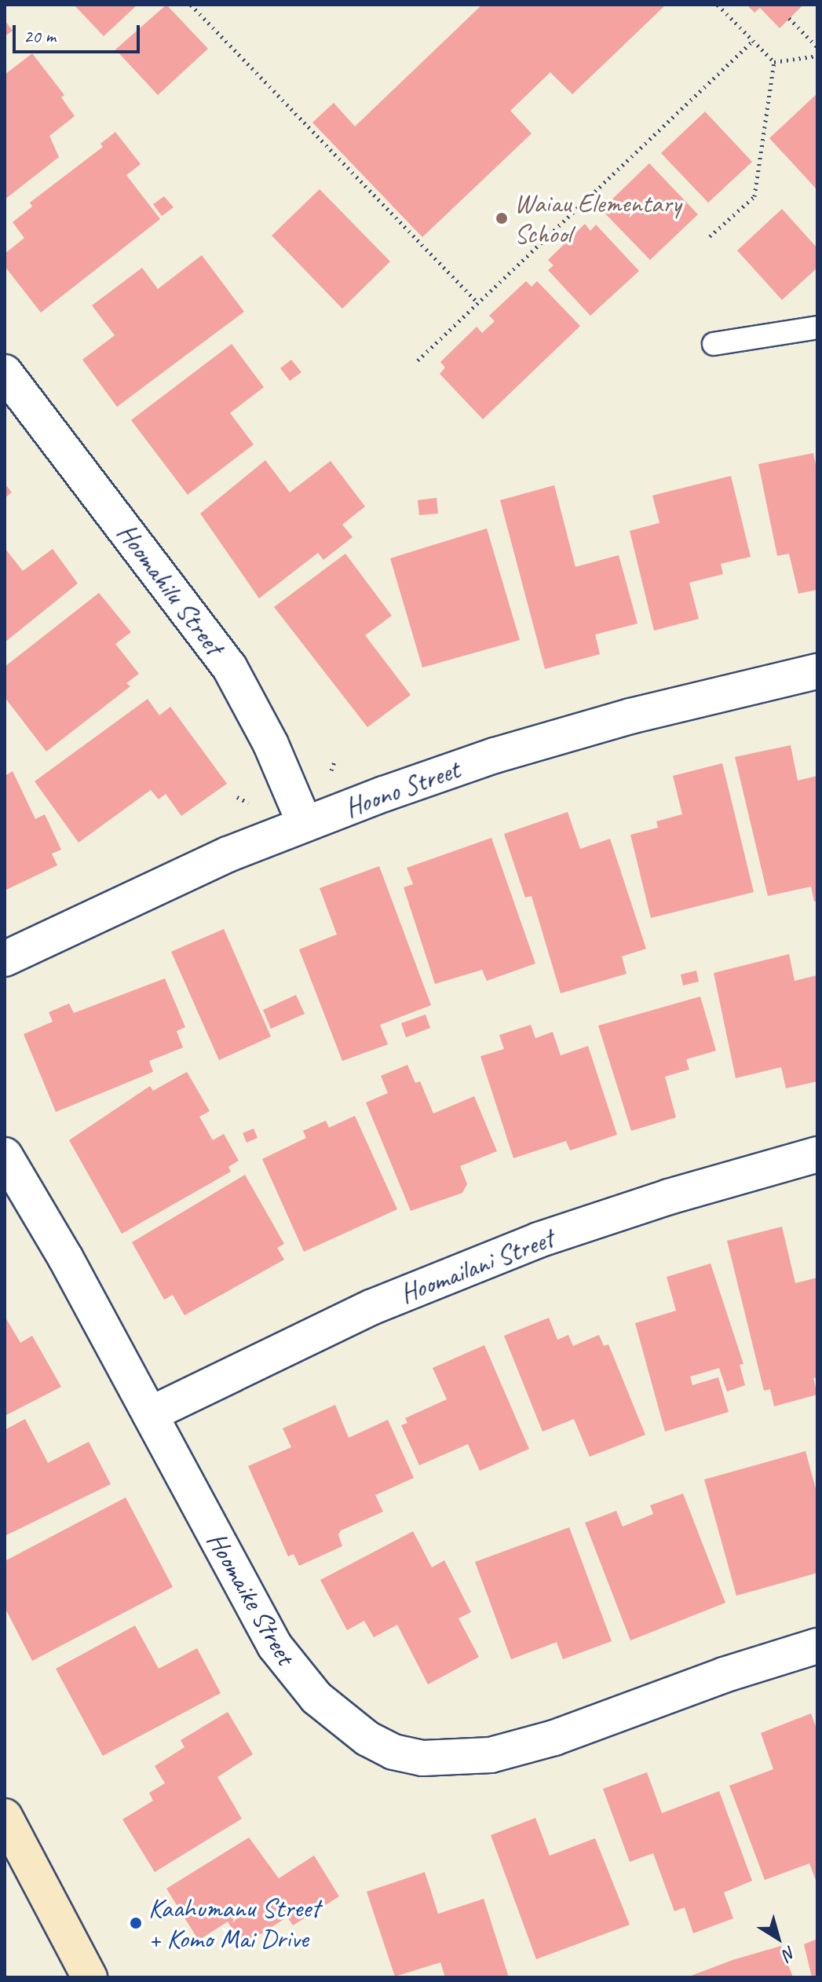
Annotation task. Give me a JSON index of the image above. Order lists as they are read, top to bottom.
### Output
{
  "streets": {
    "street": [
      "Hoomahilu Street",
      "Hoono Street",
      "Hoomailani Street",
      "Hoomaike Street"
    ]
  },
  "crossings": [
    ["Hoomahilu Street", "Hoono Street"],
    ["Hoomailani Street", "Hoomaike Street"]
  ],
  "places": ["Waiau Elementary School", "Kaahumanu Street + Komo Mai Drive"],
  "scale_bar": "20 m",
  "north": "bottom right"
}
